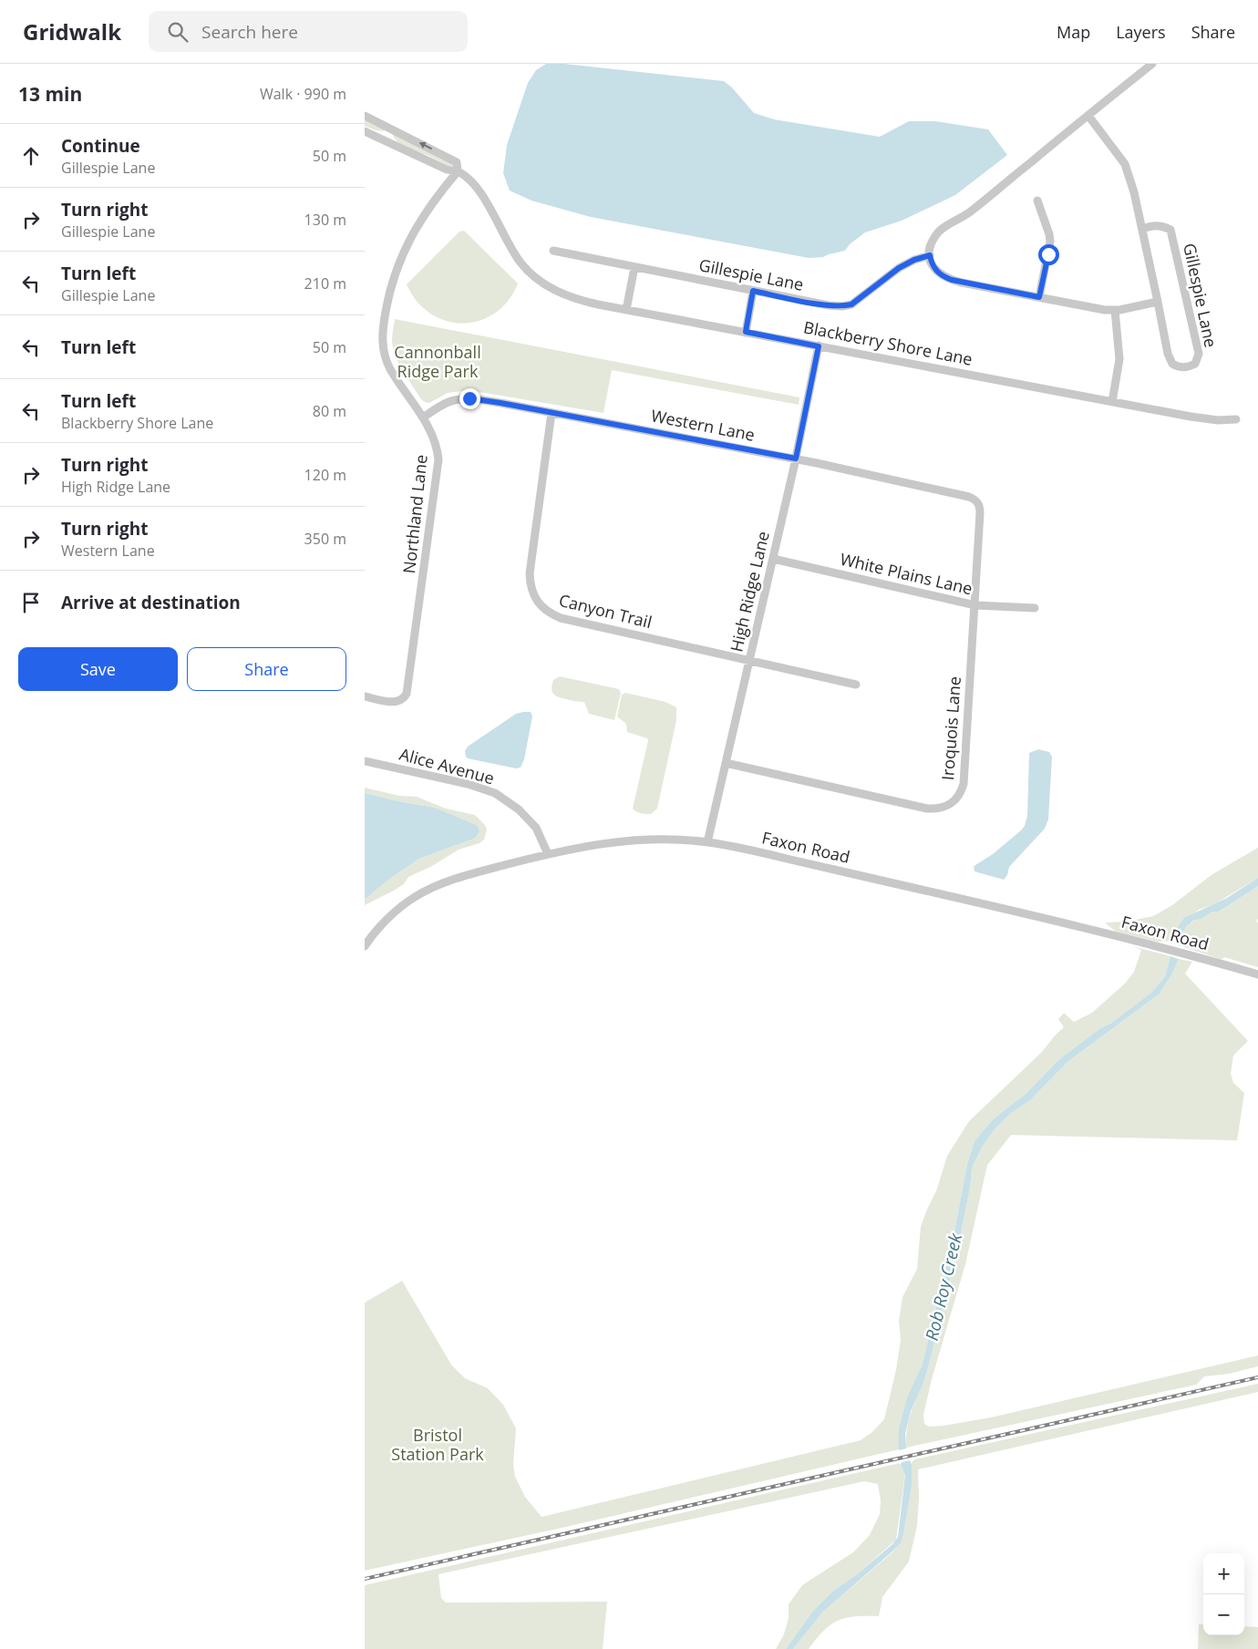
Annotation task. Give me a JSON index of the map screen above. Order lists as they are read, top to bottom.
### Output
{
  "streets": {
    "street": [
      "Gillespie Lane",
      "Blackberry Shore Lane",
      "Western Lane",
      "Northland Lane",
      "White Plains Lane",
      "High Ridge Lane",
      "Canyon Trail",
      "Iroquois Lane",
      "Alice Avenue",
      "Faxon Road"
    ]
  },
  "crossings": [
    ["Blackberry Shore Lane", "Northland Lane"],
    ["Blackberry Shore Lane", "High Ridge Lane"],
    ["Western Lane", "Northland Lane"],
    ["Western Lane", "High Ridge Lane"],
    ["Western Lane", "Canyon Trail"],
    ["Western Lane", "Iroquois Lane"],
    ["White Plains Lane", "High Ridge Lane"],
    ["White Plains Lane", "Iroquois Lane"],
    ["High Ridge Lane", "Canyon Trail"],
    ["High Ridge Lane", "Iroquois Lane"],
    ["High Ridge Lane", "Faxon Road"],
    ["Alice Avenue", "Faxon Road"]
  ],
  "water": ["Rob Roy Creek"],
  "parks": ["Cannonball Ridge Park", "Bristol Station Park"],
  "page": {
    "header": "Gridwalk",
    "search": "Search here",
    "nav": ["Map", "Layers", "Share"],
    "heading": ["13 min", "Walk · 990 m"],
    "list": [
      ["Continue", "Gillespie Lane", "50 m"],
      ["Turn right", "Gillespie Lane", "130 m"],
      ["Turn left", "Gillespie Lane", "210 m"],
      ["Turn left", "50 m"],
      ["Turn left", "Blackberry Shore Lane", "80 m"],
      ["Turn right", "High Ridge Lane", "120 m"],
      ["Turn right", "Western Lane", "350 m"],
      "Arrive at destination"
    ],
    "buttons": ["Save", "Share"],
    "map_buttons": ["+", "−"]
  }
}
